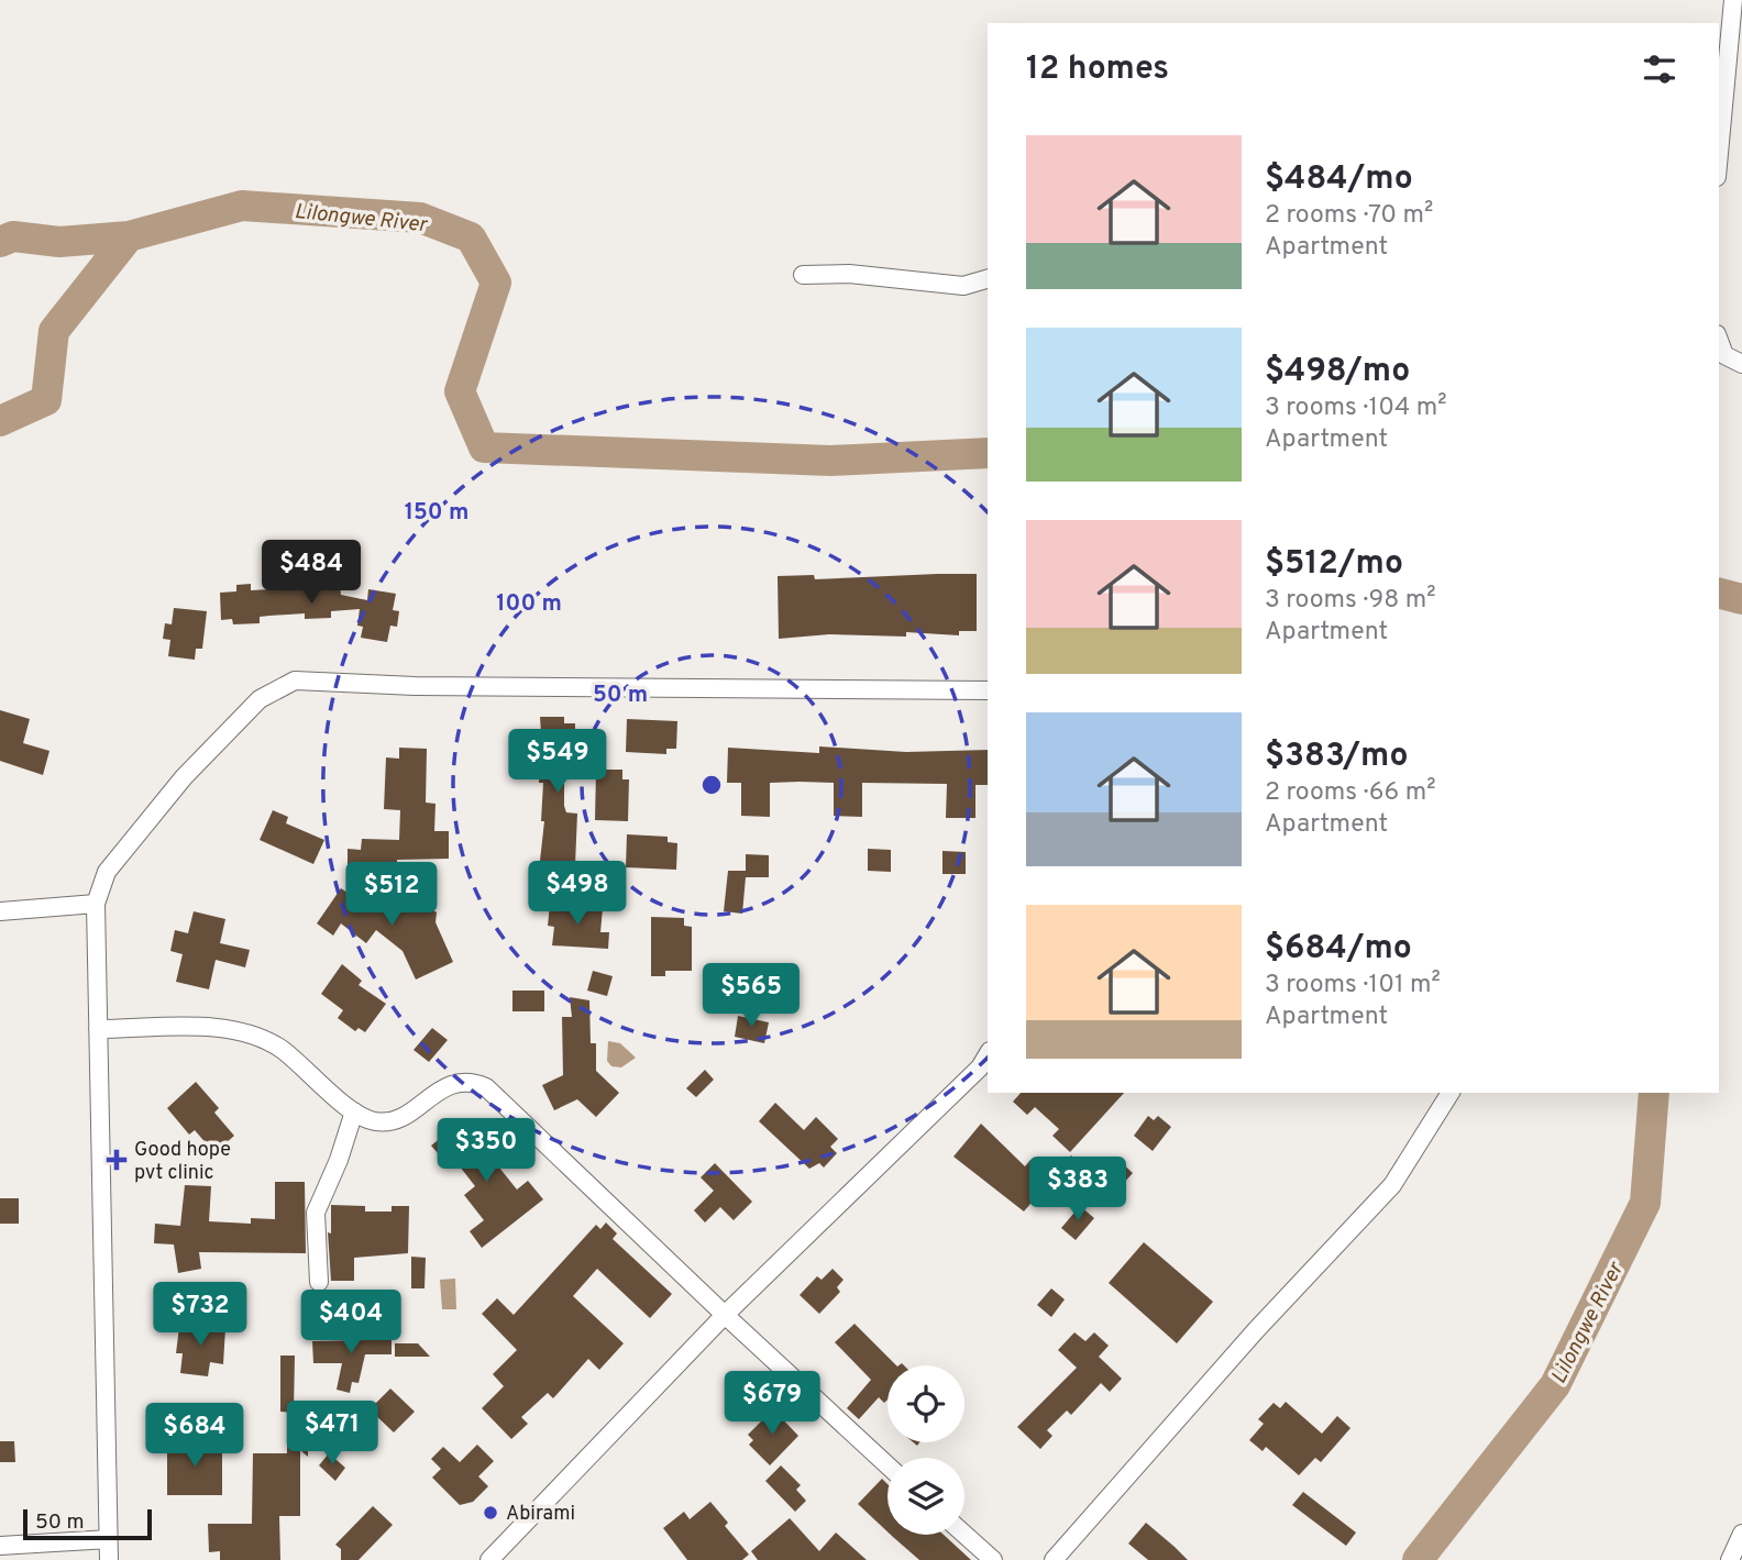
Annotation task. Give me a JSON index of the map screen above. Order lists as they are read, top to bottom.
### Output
{
  "water": ["Lilongwe River"],
  "places": {
    "health": ["Good hope pvt clinic"],
    "other": ["Abirami"]
  },
  "scale_bar": "50 m",
  "page": {
    "heading": "12 homes",
    "list": [
      {
        "name": "$484/mo",
        "note": "2 rooms · 70 m² · Apartment"
      },
      {
        "name": "$498/mo",
        "note": "3 rooms · 104 m² · Apartment"
      },
      {
        "name": "$512/mo",
        "note": "3 rooms · 98 m² · Apartment"
      },
      {
        "name": "$383/mo",
        "note": "2 rooms · 66 m² · Apartment"
      },
      {
        "name": "$684/mo",
        "note": "3 rooms · 101 m² · Apartment"
      }
    ],
    "price": [
      "$484",
      "$549",
      "$498",
      "$512",
      "$565",
      "$350",
      "$383",
      "$732",
      "$404",
      "$679",
      "$471",
      "$684"
    ],
    "scale": "50 m"
  },
  "rings": ["150 m", "100 m", "50 m"]
}
